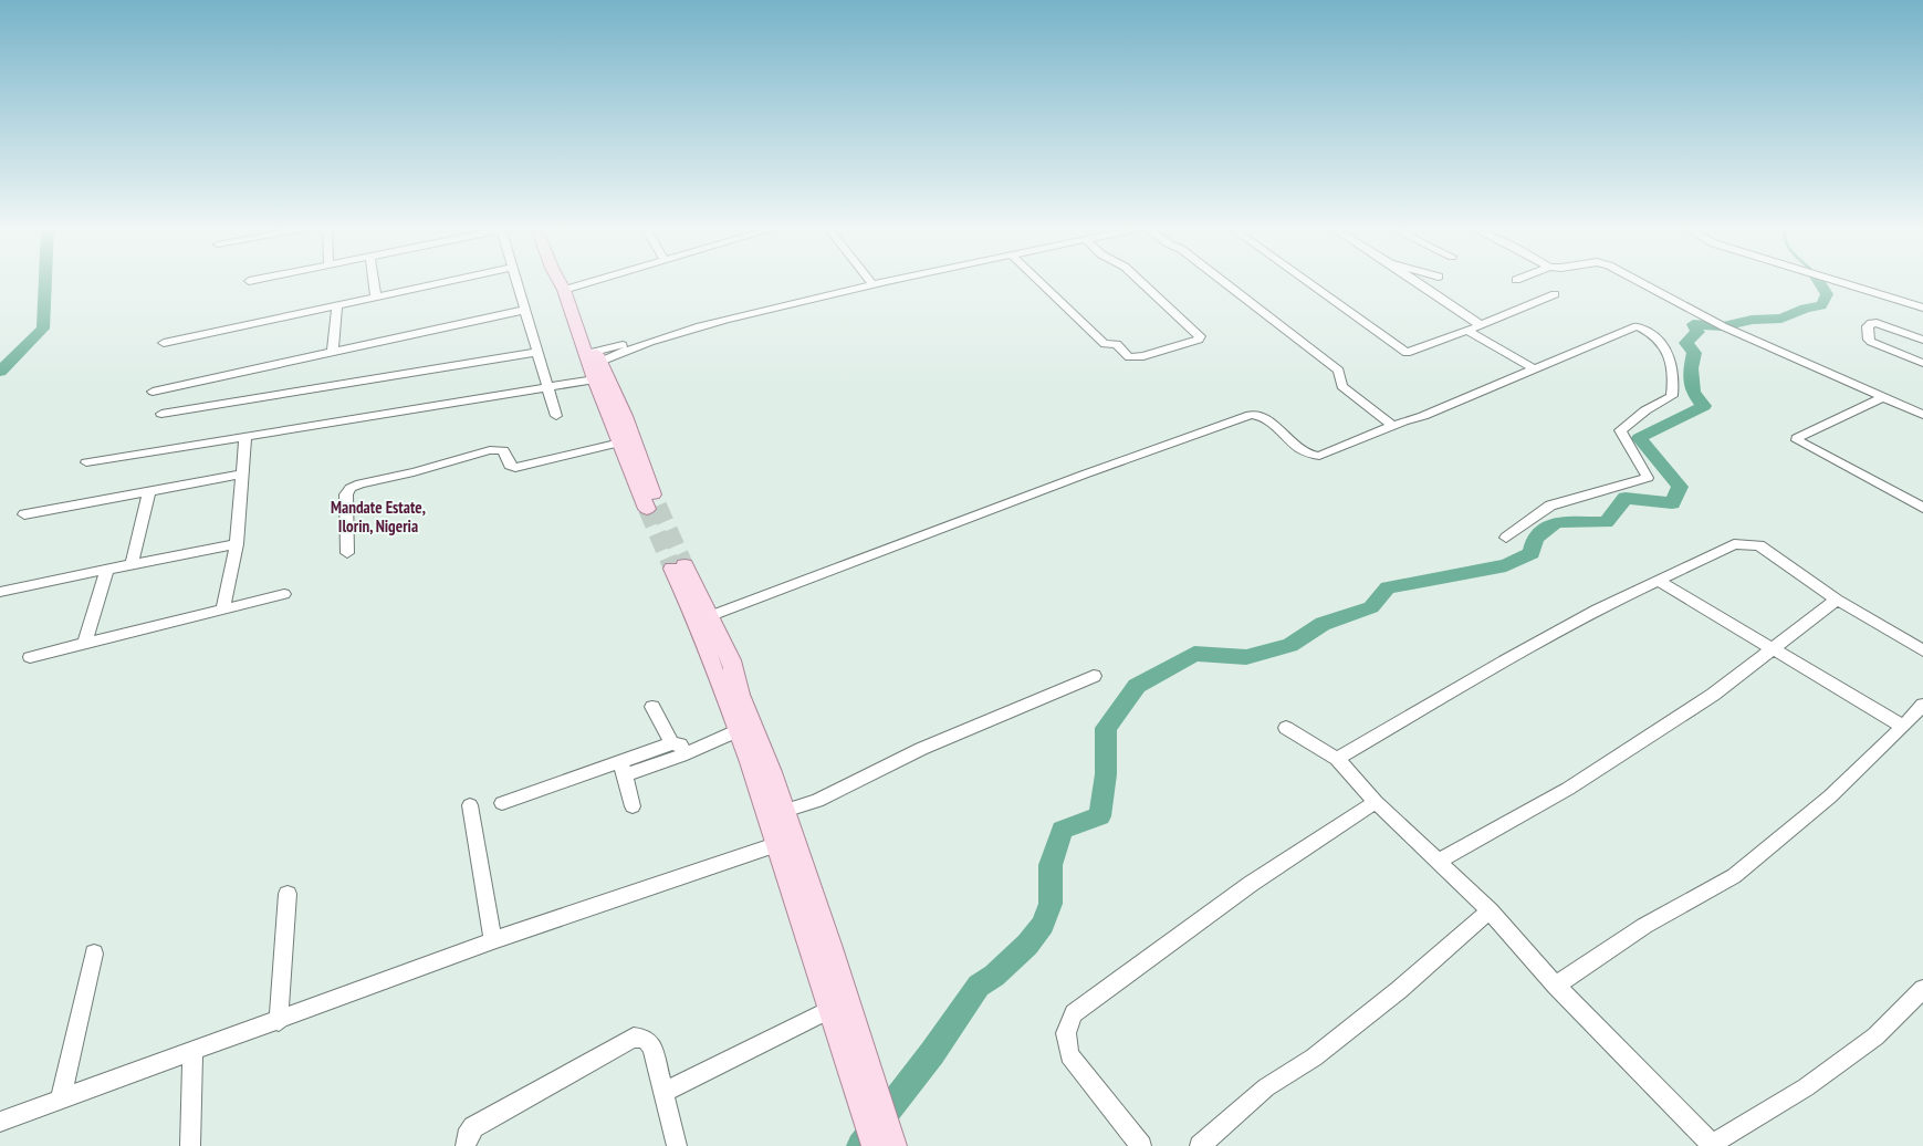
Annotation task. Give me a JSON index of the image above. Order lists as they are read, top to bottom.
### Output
{
  "districts": ["Mandate Estate, Ilorin, Nigeria"]
}
